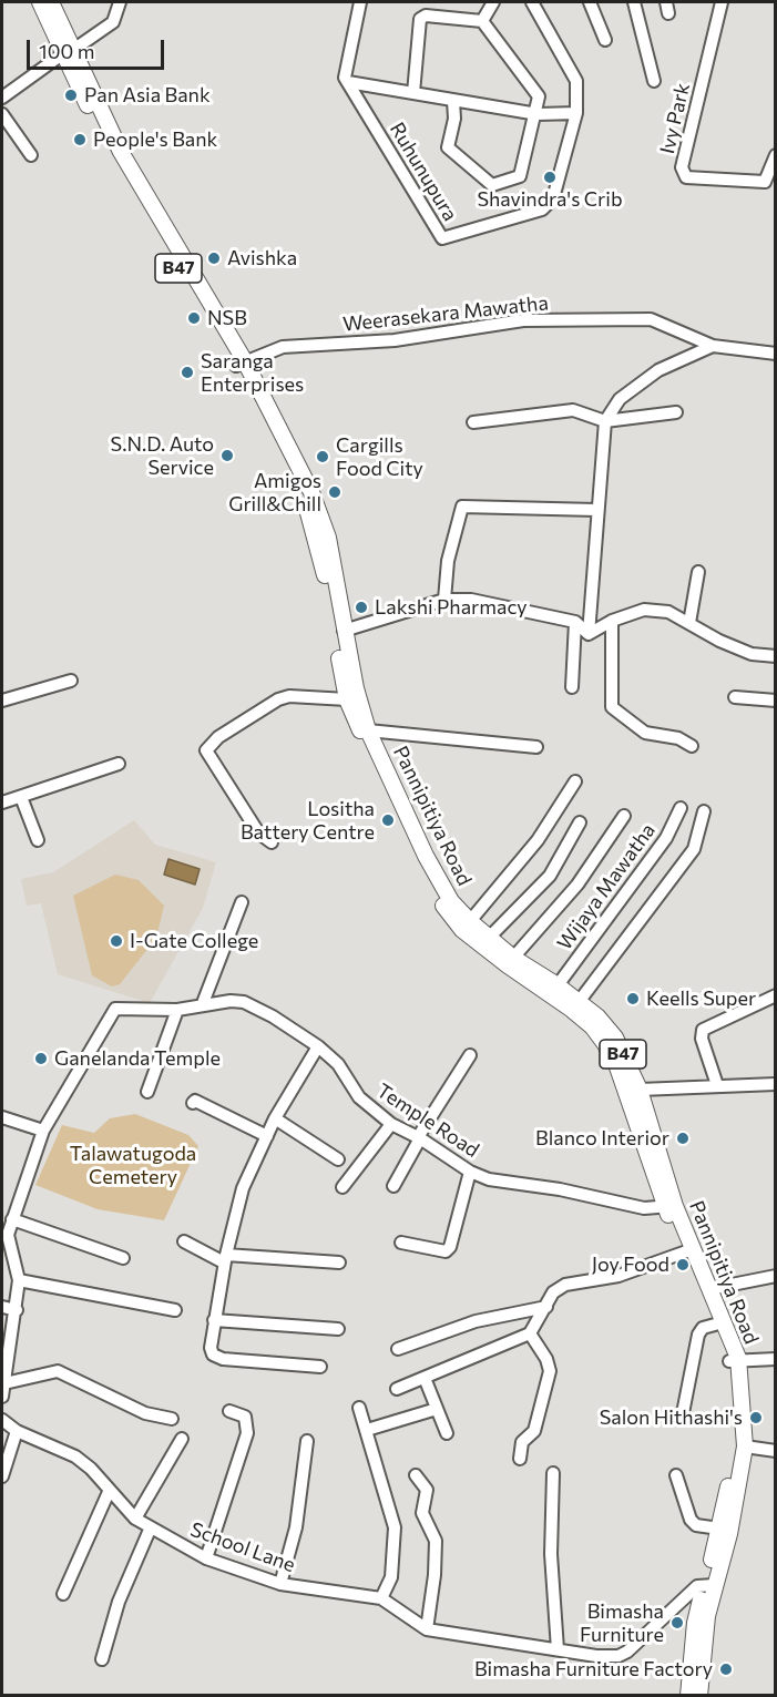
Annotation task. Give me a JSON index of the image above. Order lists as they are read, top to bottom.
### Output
{
  "streets": {
    "main road": ["B47", "Pannipitiya Road"],
    "street": [
      "Ivy Park",
      "Ruhunupura",
      "Weerasekara Mawatha",
      "Wijaya Mawatha",
      "Temple Road",
      "School Lane"
    ]
  },
  "crossings": [
    ["Weerasekara Mawatha", "Pannipitiya Road"],
    ["Pannipitiya Road", "Wijaya Mawatha"],
    ["Pannipitiya Road", "Temple Road"],
    ["Pannipitiya Road", "School Lane"]
  ],
  "parks": ["Talawatugoda Cemetery"],
  "places": [
    "Pan Asia Bank",
    "People's Bank",
    "Shavindra's Crib",
    "Avishka",
    "NSB",
    "Saranga Enterprises",
    "S.N.D. Auto Service",
    "Cargills Food City",
    "Amigos Grill&Chill",
    "Lakshi Pharmacy",
    "Lositha Battery Centre",
    "I-Gate College",
    "Keells Super",
    "Ganelanda Temple",
    "Blanco Interior",
    "Joy Food",
    "Salon Hithashi's",
    "Bimasha Furniture",
    "Bimasha Furniture Factory"
  ],
  "scale_bar": "100 m"
}
